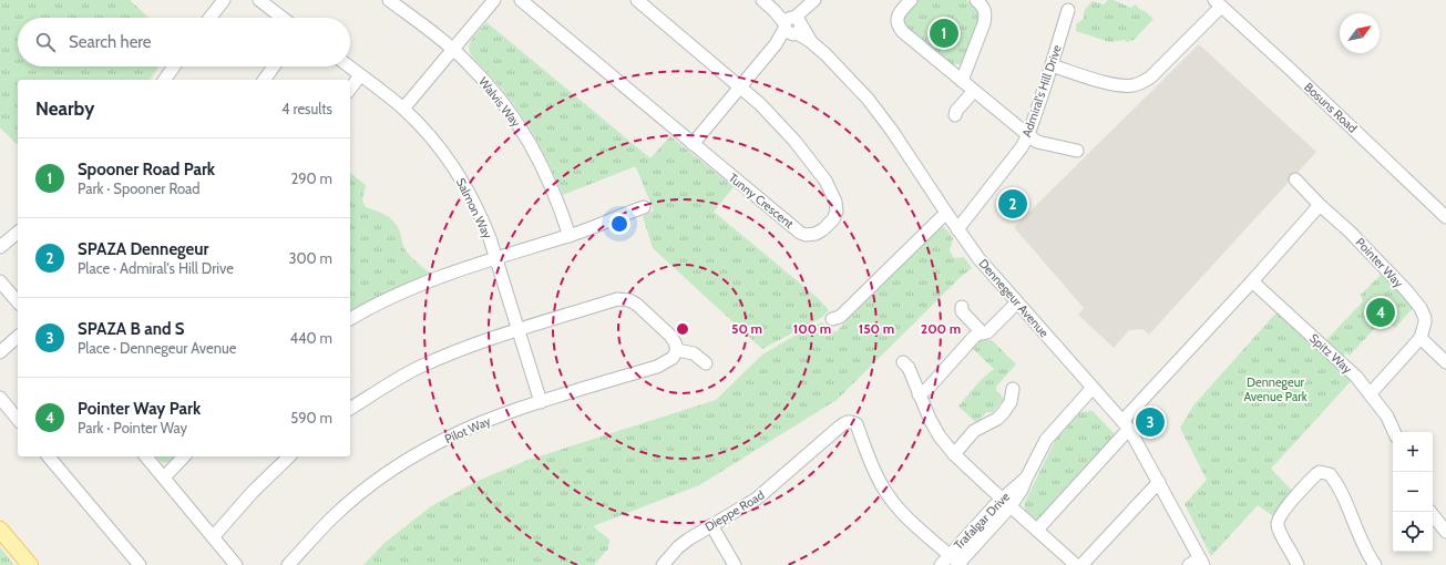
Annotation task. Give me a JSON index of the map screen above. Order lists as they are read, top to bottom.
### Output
{
  "streets": {
    "street": [
      "Admiral's Hill Drive",
      "Walvis Way",
      "Bosuns Road",
      "Tunny Crescent",
      "Salmon Way",
      "Pointer Way",
      "Dennegeur Avenue",
      "Spitz Way",
      "Pilot Way",
      "Dieppe Road",
      "Trafalgar Drive"
    ]
  },
  "crossings": [
    ["Admiral's Hill Drive", "Dennegeur Avenue"],
    ["Salmon Way", "Pilot Way"],
    ["Dennegeur Avenue", "Trafalgar Drive"],
    ["Dieppe Road", "Trafalgar Drive"]
  ],
  "parks": ["Dennegeur Avenue Park"],
  "north": "top right",
  "page": {
    "pins": [
      "1",
      "2",
      "4",
      "3"
    ],
    "search": "Search here",
    "heading": ["Nearby", "4 results"],
    "list": [
      {
        "mark": "1",
        "name": "Spooner Road Park",
        "note": "Park · Spooner Road",
        "value": "290 m"
      },
      {
        "mark": "2",
        "name": "SPAZA Dennegeur",
        "note": "Place · Admiral's Hill Drive",
        "value": "300 m"
      },
      {
        "mark": "3",
        "name": "SPAZA B and S",
        "note": "Place · Dennegeur Avenue",
        "value": "440 m"
      },
      {
        "mark": "4",
        "name": "Pointer Way Park",
        "note": "Park · Pointer Way",
        "value": "590 m"
      }
    ],
    "map_buttons": ["+", "−"]
  },
  "rings": [
    "50 m",
    "100 m",
    "150 m",
    "200 m"
  ]
}
